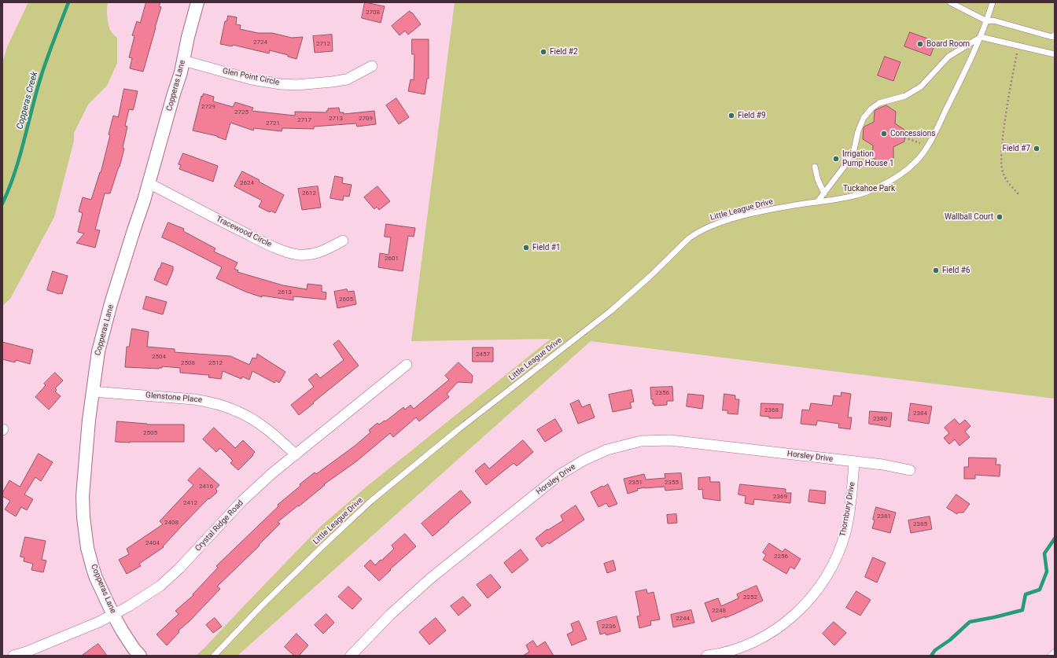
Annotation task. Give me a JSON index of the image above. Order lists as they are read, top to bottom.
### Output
{
  "streets": {
    "street": [
      "Glen Point Circle",
      "Copperas Lane",
      "Tracewood Circle",
      "Glenstone Place",
      "Horsley Drive",
      "Thornbury Drive",
      "Crystal Ridge Road"
    ],
    "lane": ["Little League Drive"]
  },
  "crossings": [
    ["Glen Point Circle", "Copperas Lane"],
    ["Copperas Lane", "Tracewood Circle"],
    ["Copperas Lane", "Glenstone Place"],
    ["Copperas Lane", "Crystal Ridge Road"],
    ["Glenstone Place", "Crystal Ridge Road"],
    ["Horsley Drive", "Thornbury Drive"]
  ],
  "water": ["Copperas Creek"],
  "parks": ["Tuckahoe Park"],
  "places": [
    "Board Room",
    "Field #2",
    "Field #9",
    "Concessions",
    "Field #7",
    "Irrigation Pump House 1",
    "Wallball Court",
    "Field #1",
    "Field #6"
  ],
  "house_numbers": [
    "2708",
    "2724",
    "2712",
    "2729",
    "2725",
    "2713",
    "2709",
    "2717",
    "2721",
    "2624",
    "2612",
    "2601",
    "2613",
    "2605",
    "2457",
    "2504",
    "2508",
    "2512",
    "2356",
    "2368",
    "2384",
    "2380",
    "2505",
    "2351",
    "2355",
    "2416",
    "2369",
    "2412",
    "2381",
    "2408",
    "2385",
    "2404",
    "2256",
    "2252",
    "2248",
    "2244",
    "2236"
  ]
}
